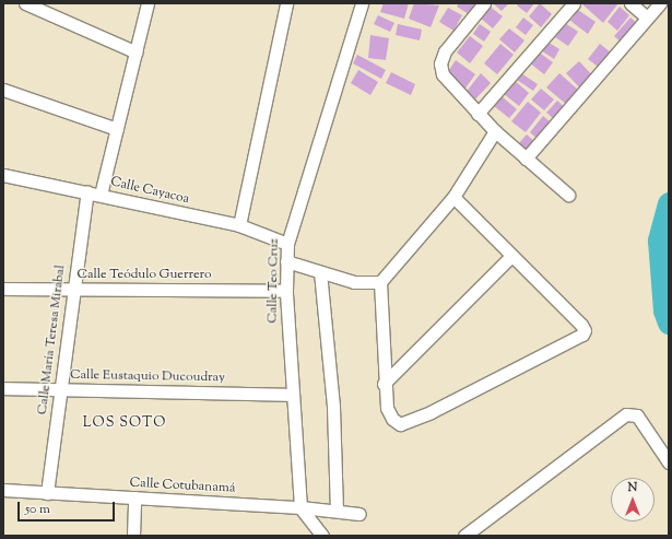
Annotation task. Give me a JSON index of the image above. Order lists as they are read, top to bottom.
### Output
{
  "streets": {
    "street": [
      "Calle Cayacoa",
      "Calle Teódulo Guerrero",
      "Calle Teo Cruz",
      "Calle María Teresa Mirabal",
      "Calle Eustaquio Ducoudray",
      "Calle Cotubanamá"
    ]
  },
  "crossings": [
    ["Calle Cayacoa", "Calle Teo Cruz"],
    ["Calle Cayacoa", "Calle María Teresa Mirabal"],
    ["Calle Teódulo Guerrero", "Calle Teo Cruz"],
    ["Calle Teódulo Guerrero", "Calle María Teresa Mirabal"],
    ["Calle Teo Cruz", "Calle Eustaquio Ducoudray"],
    ["Calle Teo Cruz", "Calle Cotubanamá"],
    ["Calle María Teresa Mirabal", "Calle Eustaquio Ducoudray"],
    ["Calle María Teresa Mirabal", "Calle Cotubanamá"]
  ],
  "districts": ["LOS SOTO"],
  "scale_bar": "50 m",
  "north": "top"
}
